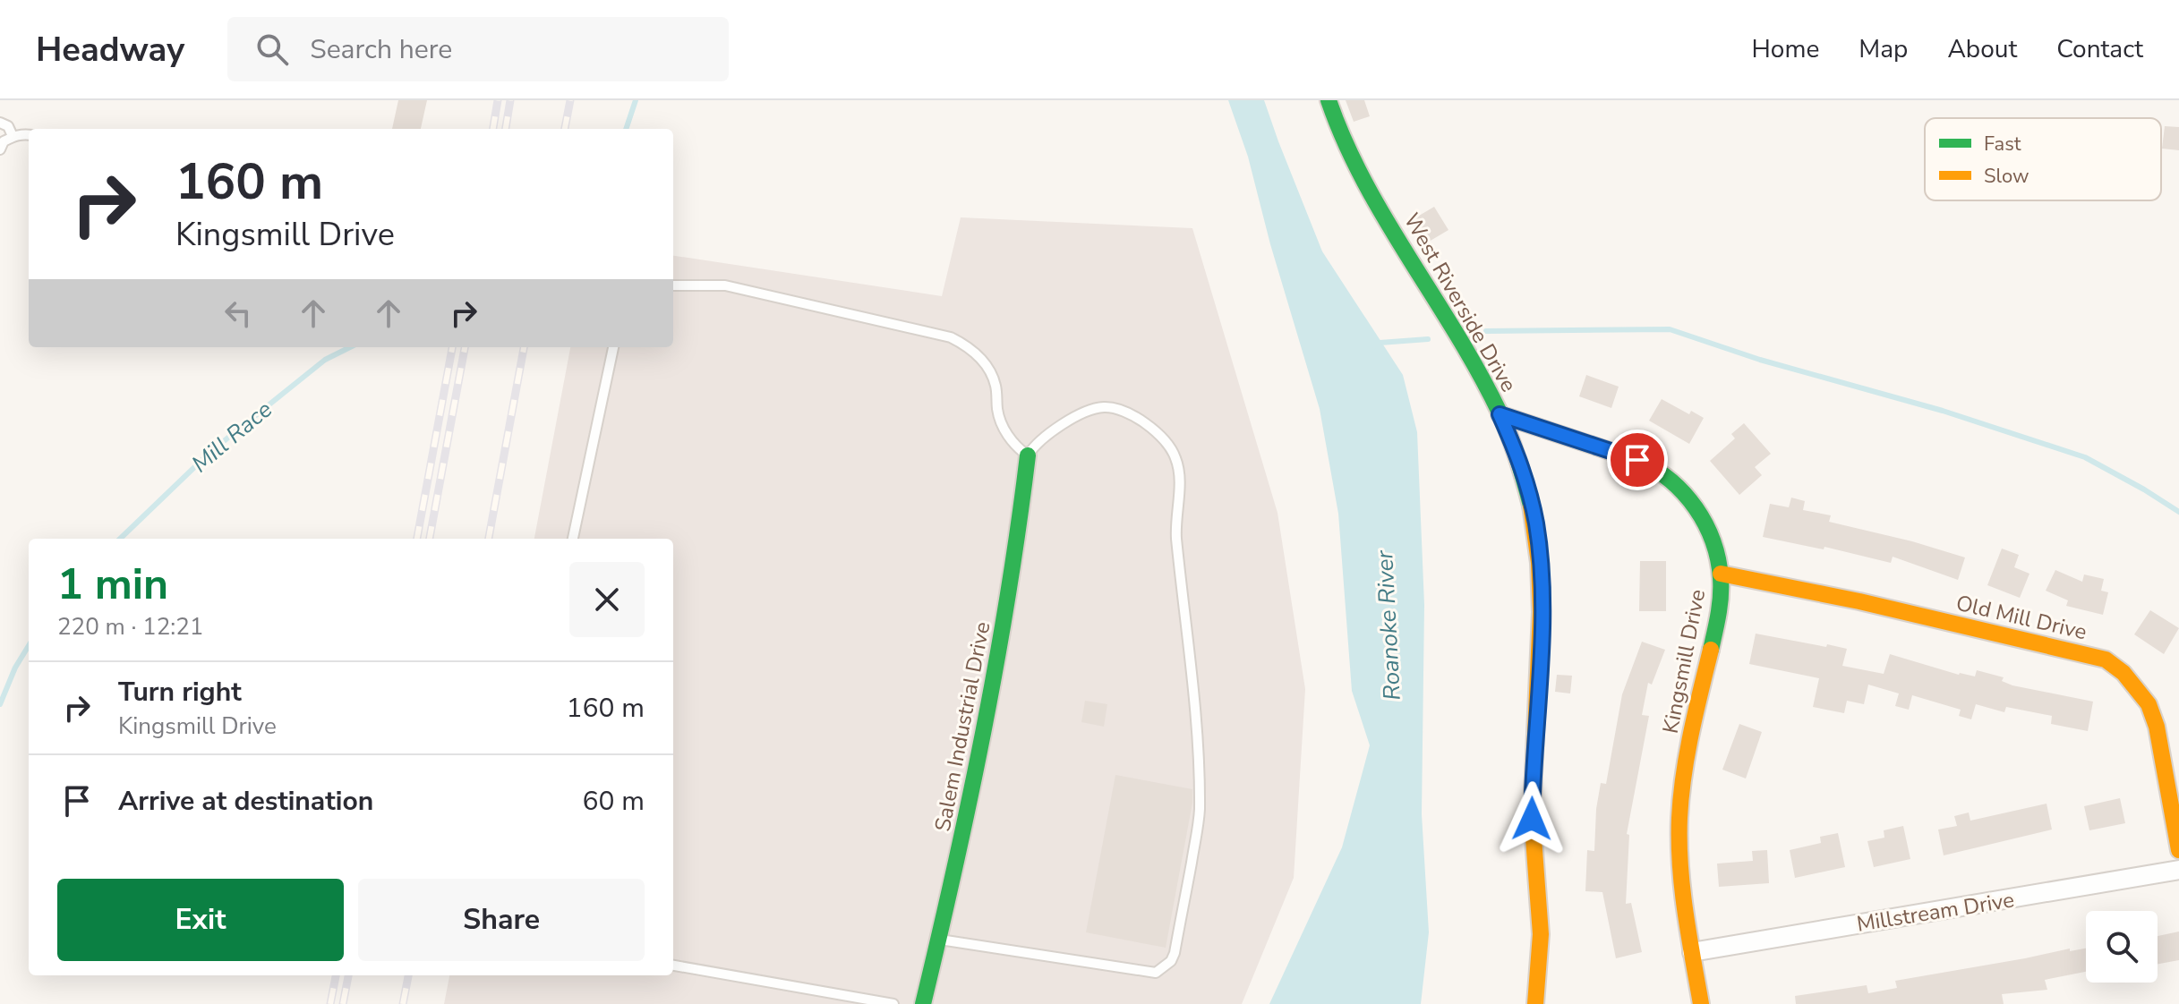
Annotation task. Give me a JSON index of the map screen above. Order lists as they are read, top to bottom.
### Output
{
  "streets": {
    "street": [
      "West Riverside Drive",
      "Old Mill Drive",
      "Kingsmill Drive",
      "Salem Industrial Drive",
      "Millstream Drive"
    ]
  },
  "crossings": [
    ["West Riverside Drive", "Kingsmill Drive"],
    ["Old Mill Drive", "Kingsmill Drive"],
    ["Kingsmill Drive", "Millstream Drive"]
  ],
  "water": ["Mill Race", "Roanoke River"],
  "legend": ["Fast", "Slow"],
  "page": {
    "header": "Headway",
    "search": "Search here",
    "nav": [
      "Home",
      "Map",
      "About",
      "Contact"
    ],
    "turn": ["160 m", "Kingsmill Drive"],
    "heading": ["1 min", "220 m · 12:21"],
    "list": [
      {
        "name": "Turn right",
        "note": "Kingsmill Drive",
        "value": "160 m"
      },
      {
        "name": "Arrive at destination",
        "value": "60 m"
      }
    ],
    "buttons": ["Exit", "Share"]
  }
}
